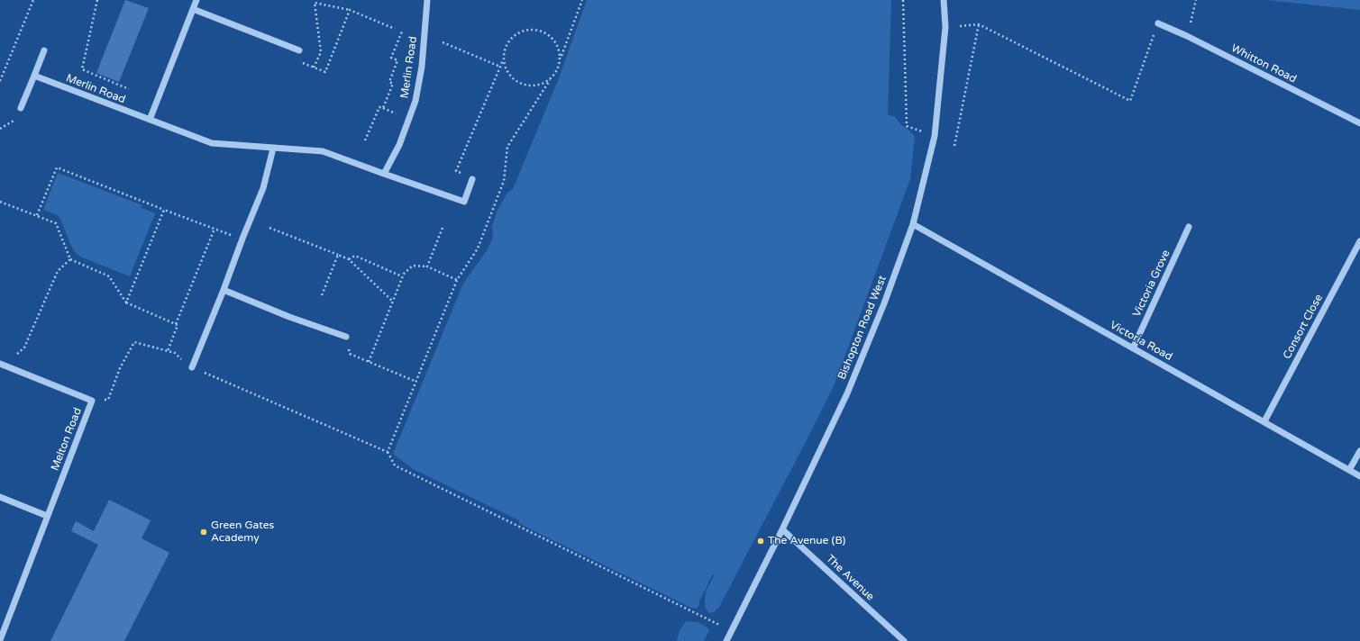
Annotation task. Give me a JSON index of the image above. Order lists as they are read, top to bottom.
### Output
{
  "streets": {
    "street": [
      "Whitton Road",
      "Merlin Road",
      "Victoria Grove",
      "Consort Close",
      "Bishopton Road West",
      "Victoria Road",
      "Melton Road",
      "The Avenue"
    ]
  },
  "crossings": [
    ["Victoria Grove", "Victoria Road"],
    ["Consort Close", "Victoria Road"],
    ["Bishopton Road West", "Victoria Road"],
    ["Bishopton Road West", "The Avenue"]
  ],
  "places": ["Green Gates Academy", "The Avenue (B)"]
}
